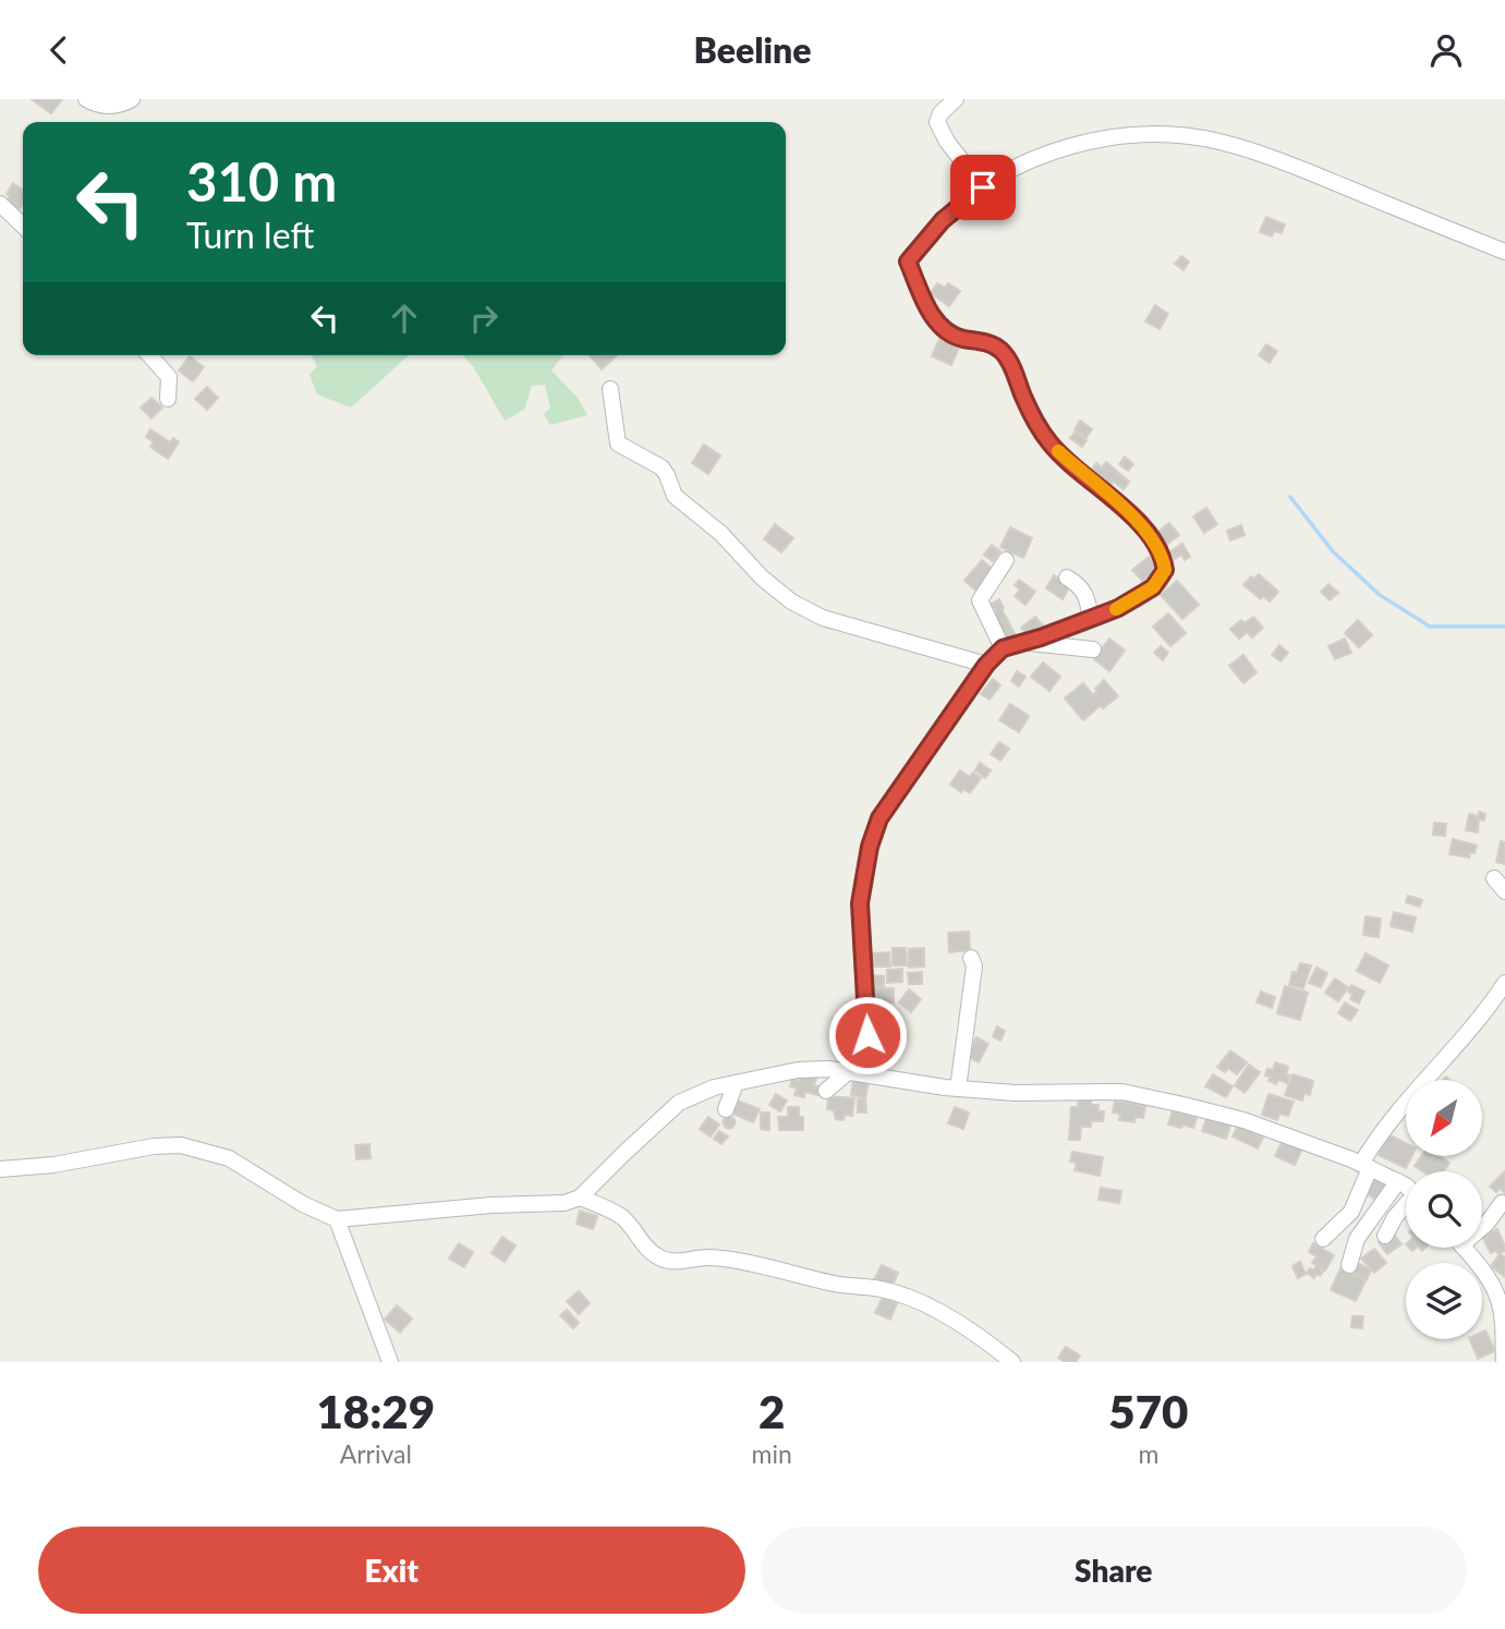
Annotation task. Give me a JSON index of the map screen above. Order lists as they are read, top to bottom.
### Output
{
  "north": "bottom left",
  "page": {
    "header": "Beeline",
    "turn": ["310 m", "Turn left"],
    "eta": [
      "18:29",
      "Arrival",
      "2",
      "min",
      "570",
      "m"
    ],
    "buttons": ["Exit", "Share"]
  }
}
